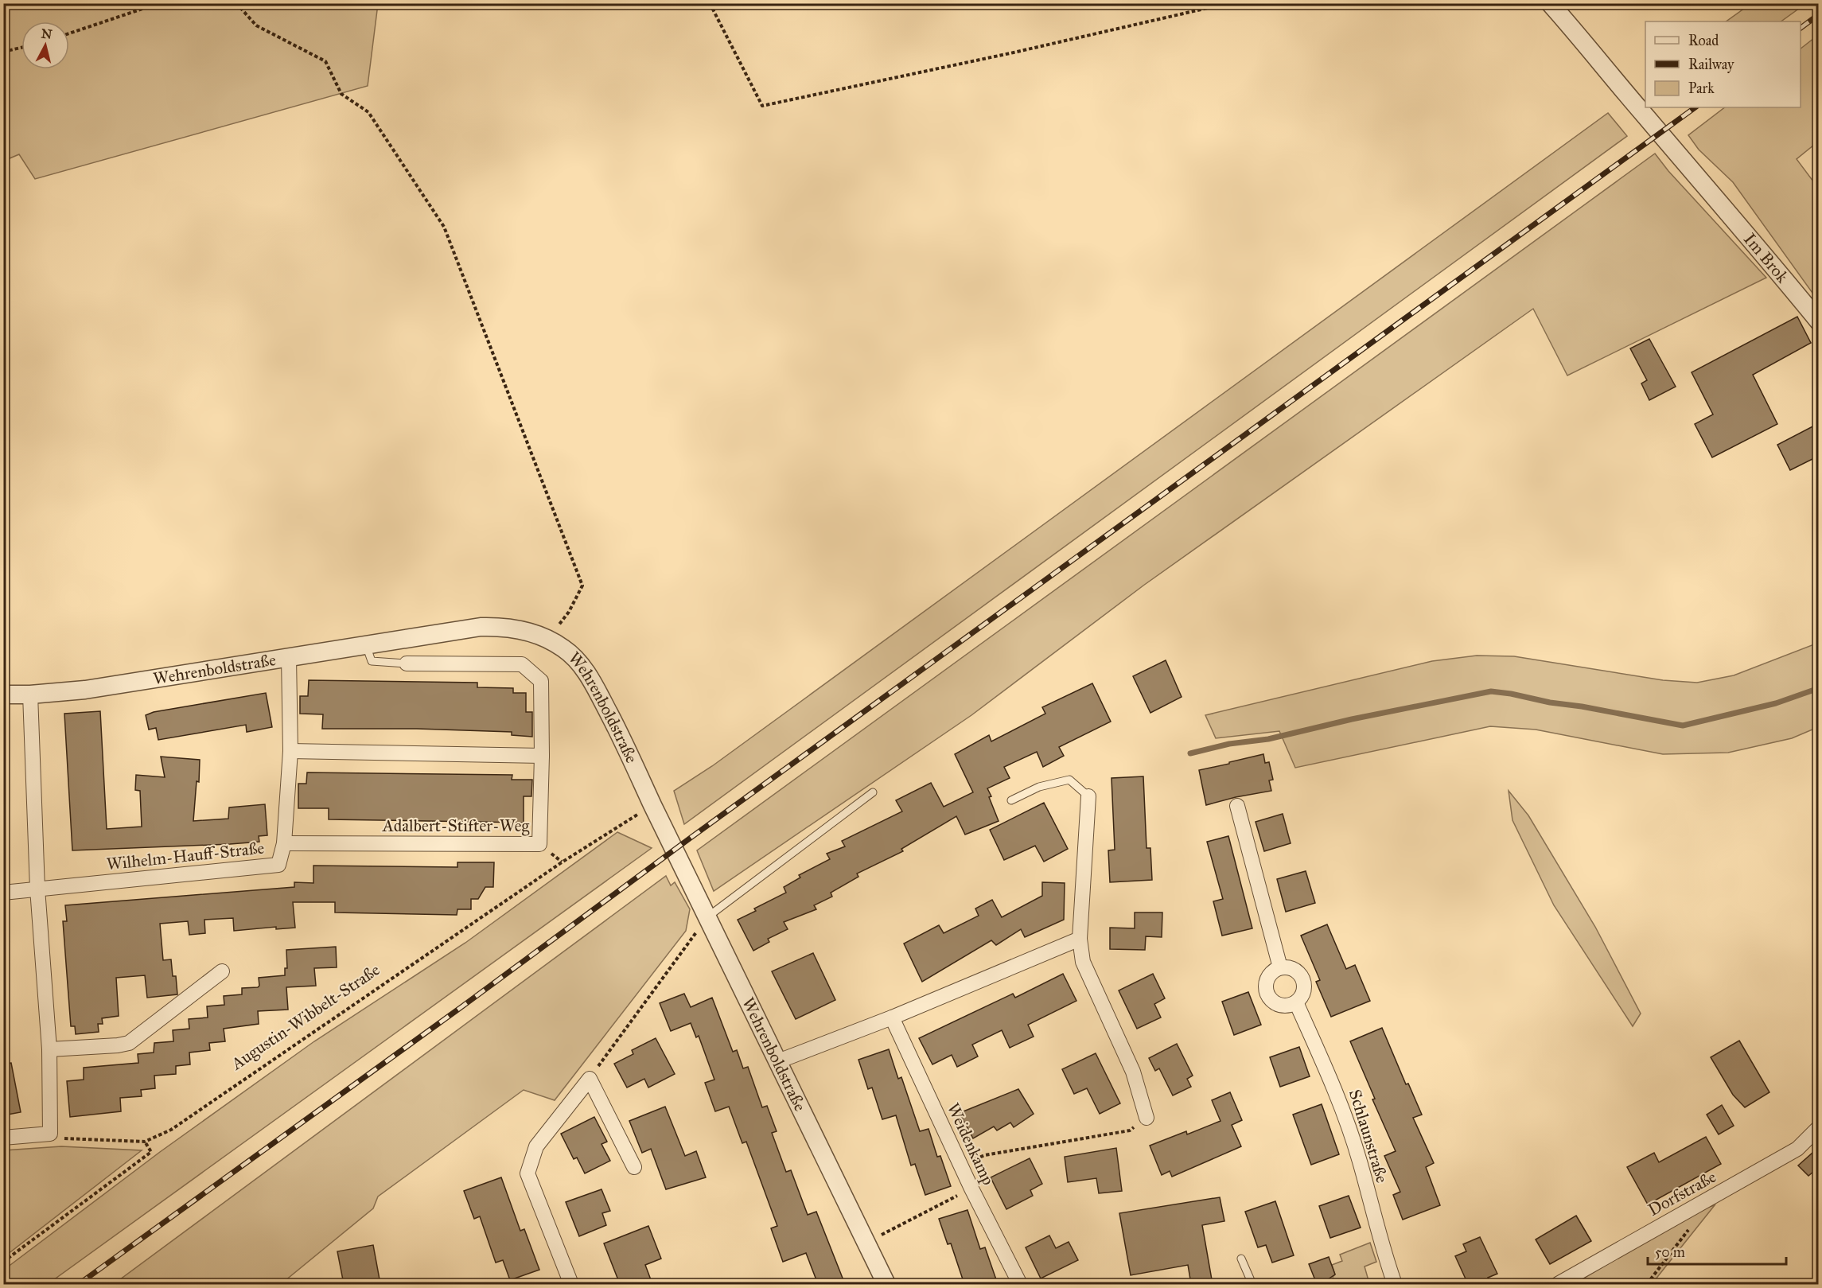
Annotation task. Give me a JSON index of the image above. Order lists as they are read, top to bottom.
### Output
{
  "streets": {
    "street": [
      "Im Brok",
      "Wehrenboldstraße",
      "Adalbert-Stifter-Weg",
      "Wilhelm-Hauff-Straße",
      "Schlaunstraße",
      "Weidenkamp",
      "Dorfstraße"
    ],
    "path": ["Augustin-Wibbelt-Straße"]
  },
  "crossings": [
    ["Wehrenboldstraße", "Wilhelm-Hauff-Straße"],
    ["Wehrenboldstraße", "Augustin-Wibbelt-Straße"],
    ["Adalbert-Stifter-Weg", "Wilhelm-Hauff-Straße"]
  ],
  "legend": ["Road", "Railway", "Park"],
  "scale_bar": "50 m",
  "north": "top"
}
